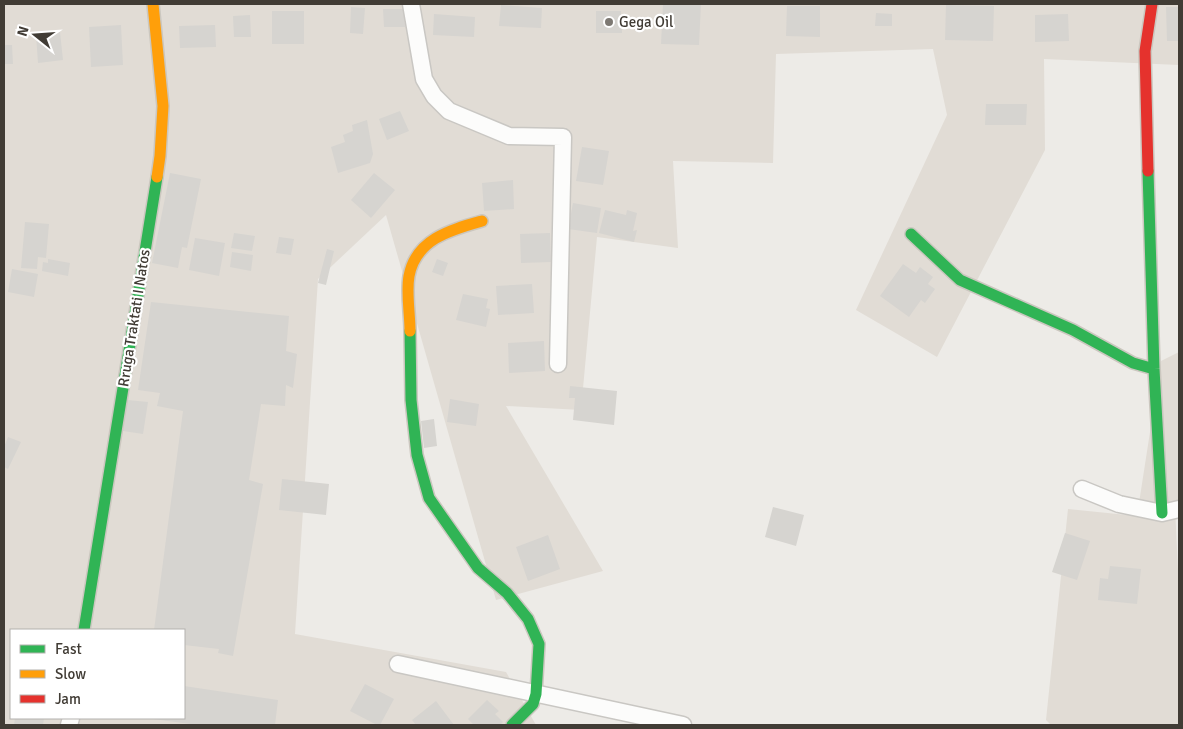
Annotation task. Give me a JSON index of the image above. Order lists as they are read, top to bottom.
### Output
{
  "streets": {
    "street": ["Rruga Traktati I Natos"]
  },
  "places": ["Gega Oil"],
  "legend": ["Fast", "Slow", "Jam"],
  "north": "left"
}
